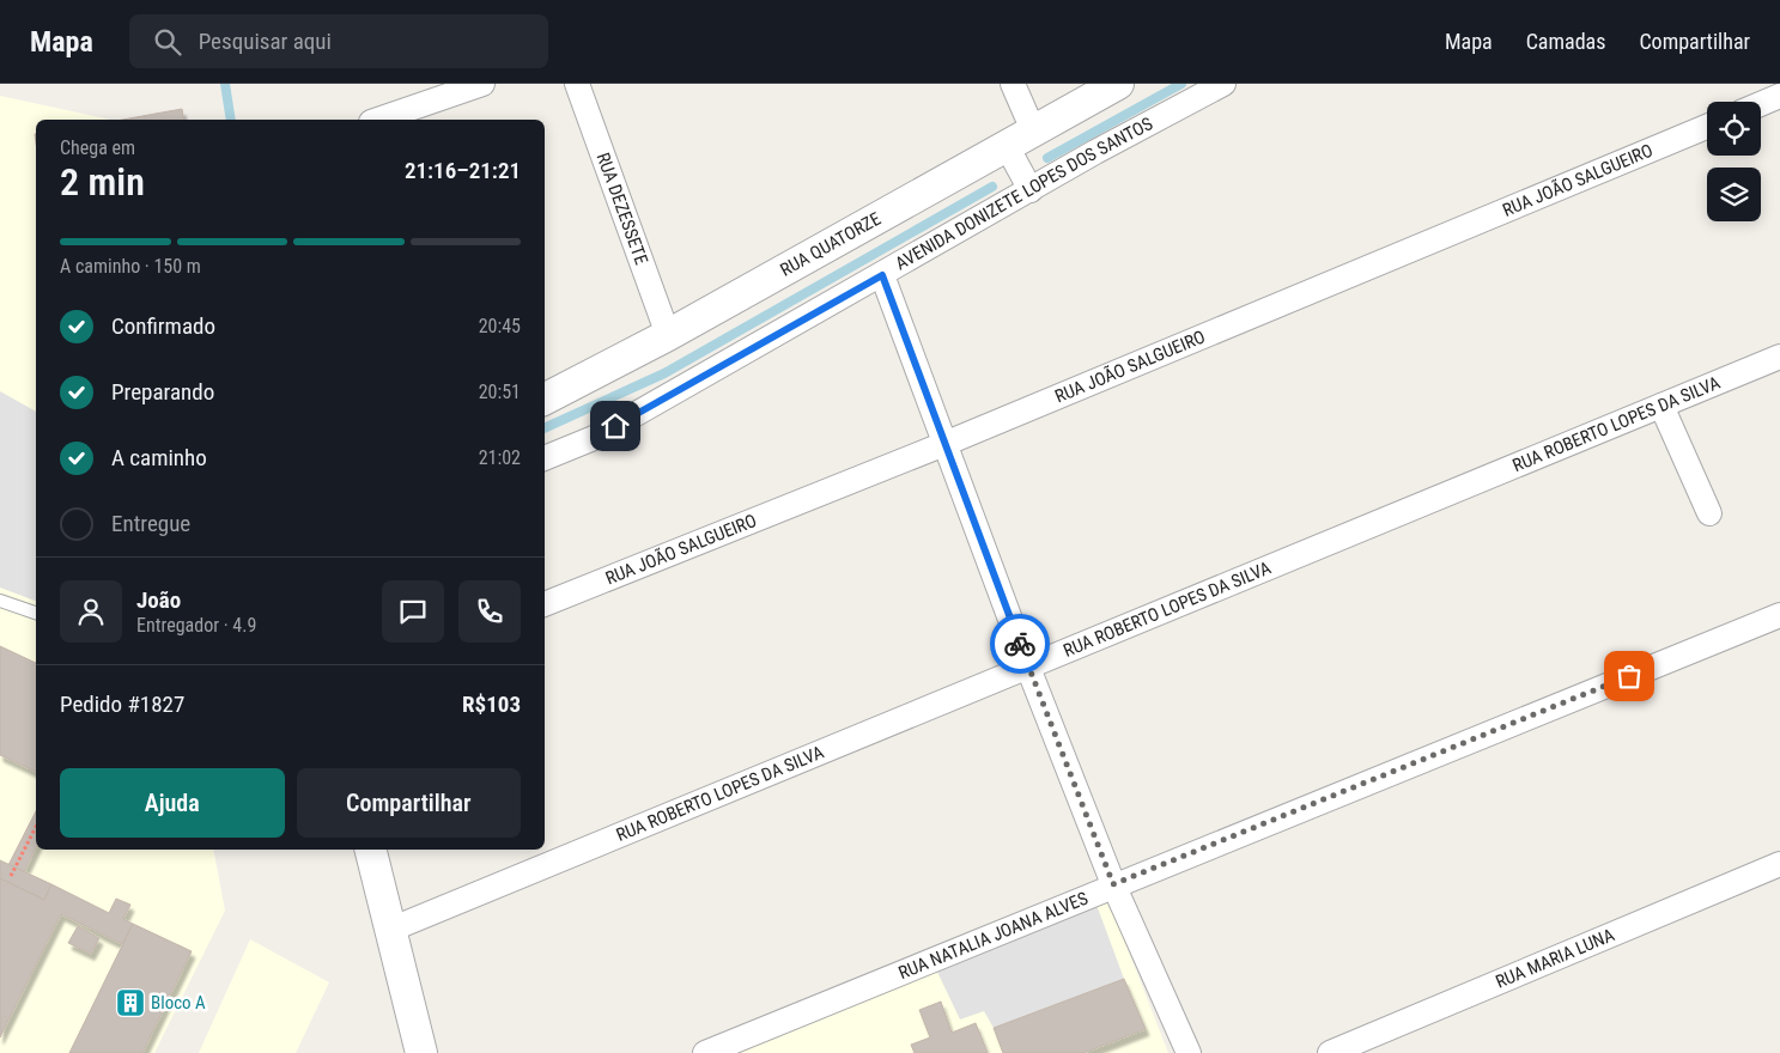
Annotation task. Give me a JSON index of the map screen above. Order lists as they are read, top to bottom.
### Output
{
  "streets": {
    "street": [
      "RUA JOÃO SALGUEIRO",
      "AVENIDA DONIZETE LOPES DOS SANTOS",
      "RUA DEZESSETE",
      "RUA QUATORZE",
      "RUA ROBERTO LOPES DA SILVA",
      "RUA NATALIA JOANA ALVES",
      "RUA MARIA LUNA"
    ]
  },
  "crossings": [
    ["RUA DEZESSETE", "RUA QUATORZE"]
  ],
  "places": {
    "building": ["Bloco A"]
  },
  "page": {
    "header": "Mapa",
    "search": "Pesquisar aqui",
    "nav": ["Mapa", "Camadas", "Compartilhar"],
    "heading": ["2 min", "Chega em", "21:16–21:21"],
    "panel": [
      "João",
      "Entregador · 4.9",
      "Pedido #1827",
      "R$103"
    ],
    "bar": "A caminho · 150 m",
    "list": [
      ["Confirmado", "20:45"],
      ["Preparando", "20:51"],
      ["A caminho", "21:02"],
      "Entregue"
    ],
    "buttons": ["Ajuda", "Compartilhar"]
  }
}
